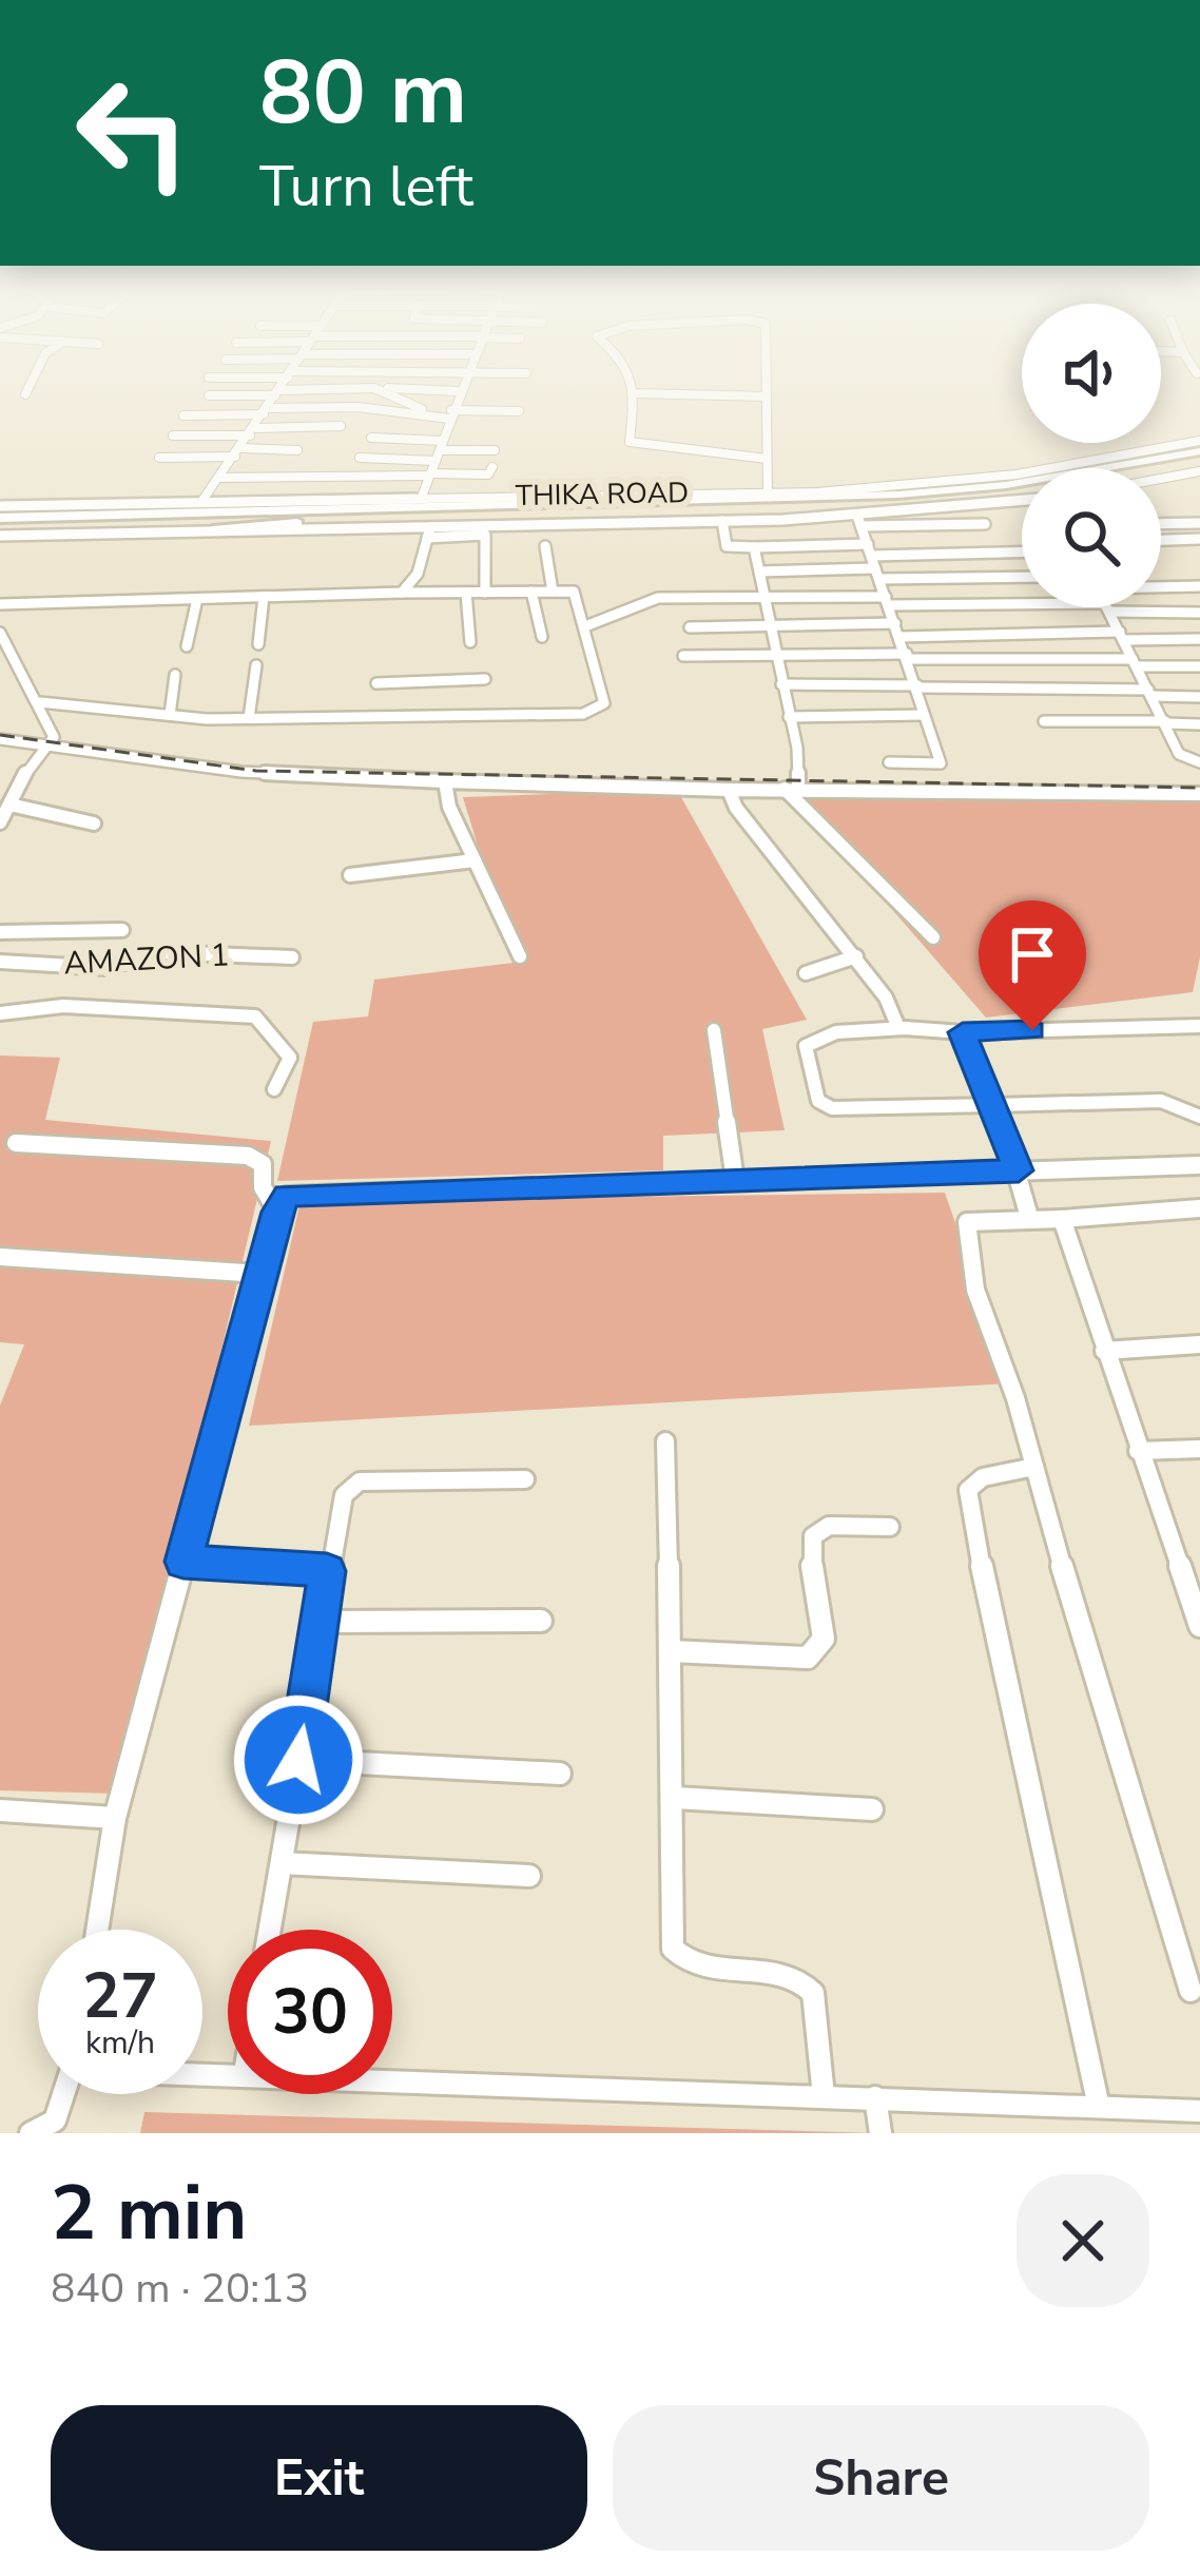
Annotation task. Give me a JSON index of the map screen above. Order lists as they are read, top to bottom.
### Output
{
  "streets": {
    "highway": ["THIKA ROAD"],
    "street": ["AMAZON 1"]
  },
  "page": {
    "turn": ["80 m", "Turn left"],
    "speed": "27 km/h",
    "limit": "30",
    "heading": ["2 min", "840 m · 20:13"],
    "buttons": ["Exit", "Share"]
  }
}
